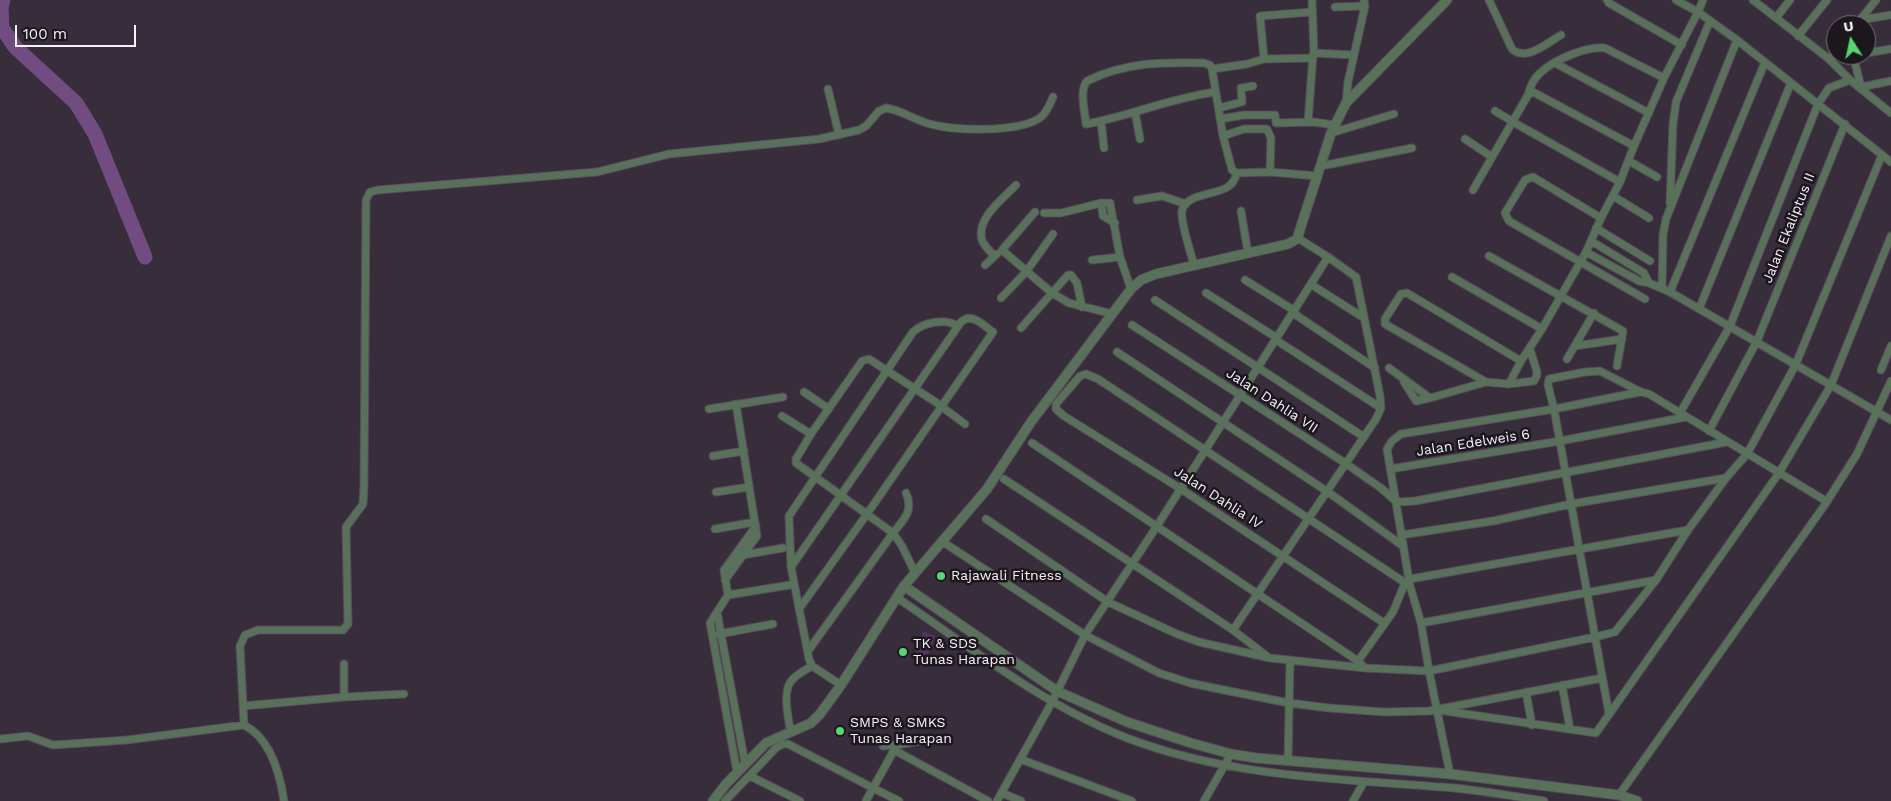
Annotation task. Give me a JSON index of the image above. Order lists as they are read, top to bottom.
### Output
{
  "streets": {
    "street": [
      "Jalan Ekaliptus II",
      "Jalan Dahlia VII",
      "Jalan Edelweis 6",
      "Jalan Dahlia IV"
    ]
  },
  "places": ["Rajawali Fitness", "TK & SDS Tunas Harapan", "SMPS & SMKS Tunas Harapan"],
  "scale_bar": "100 m",
  "north": "top"
}
